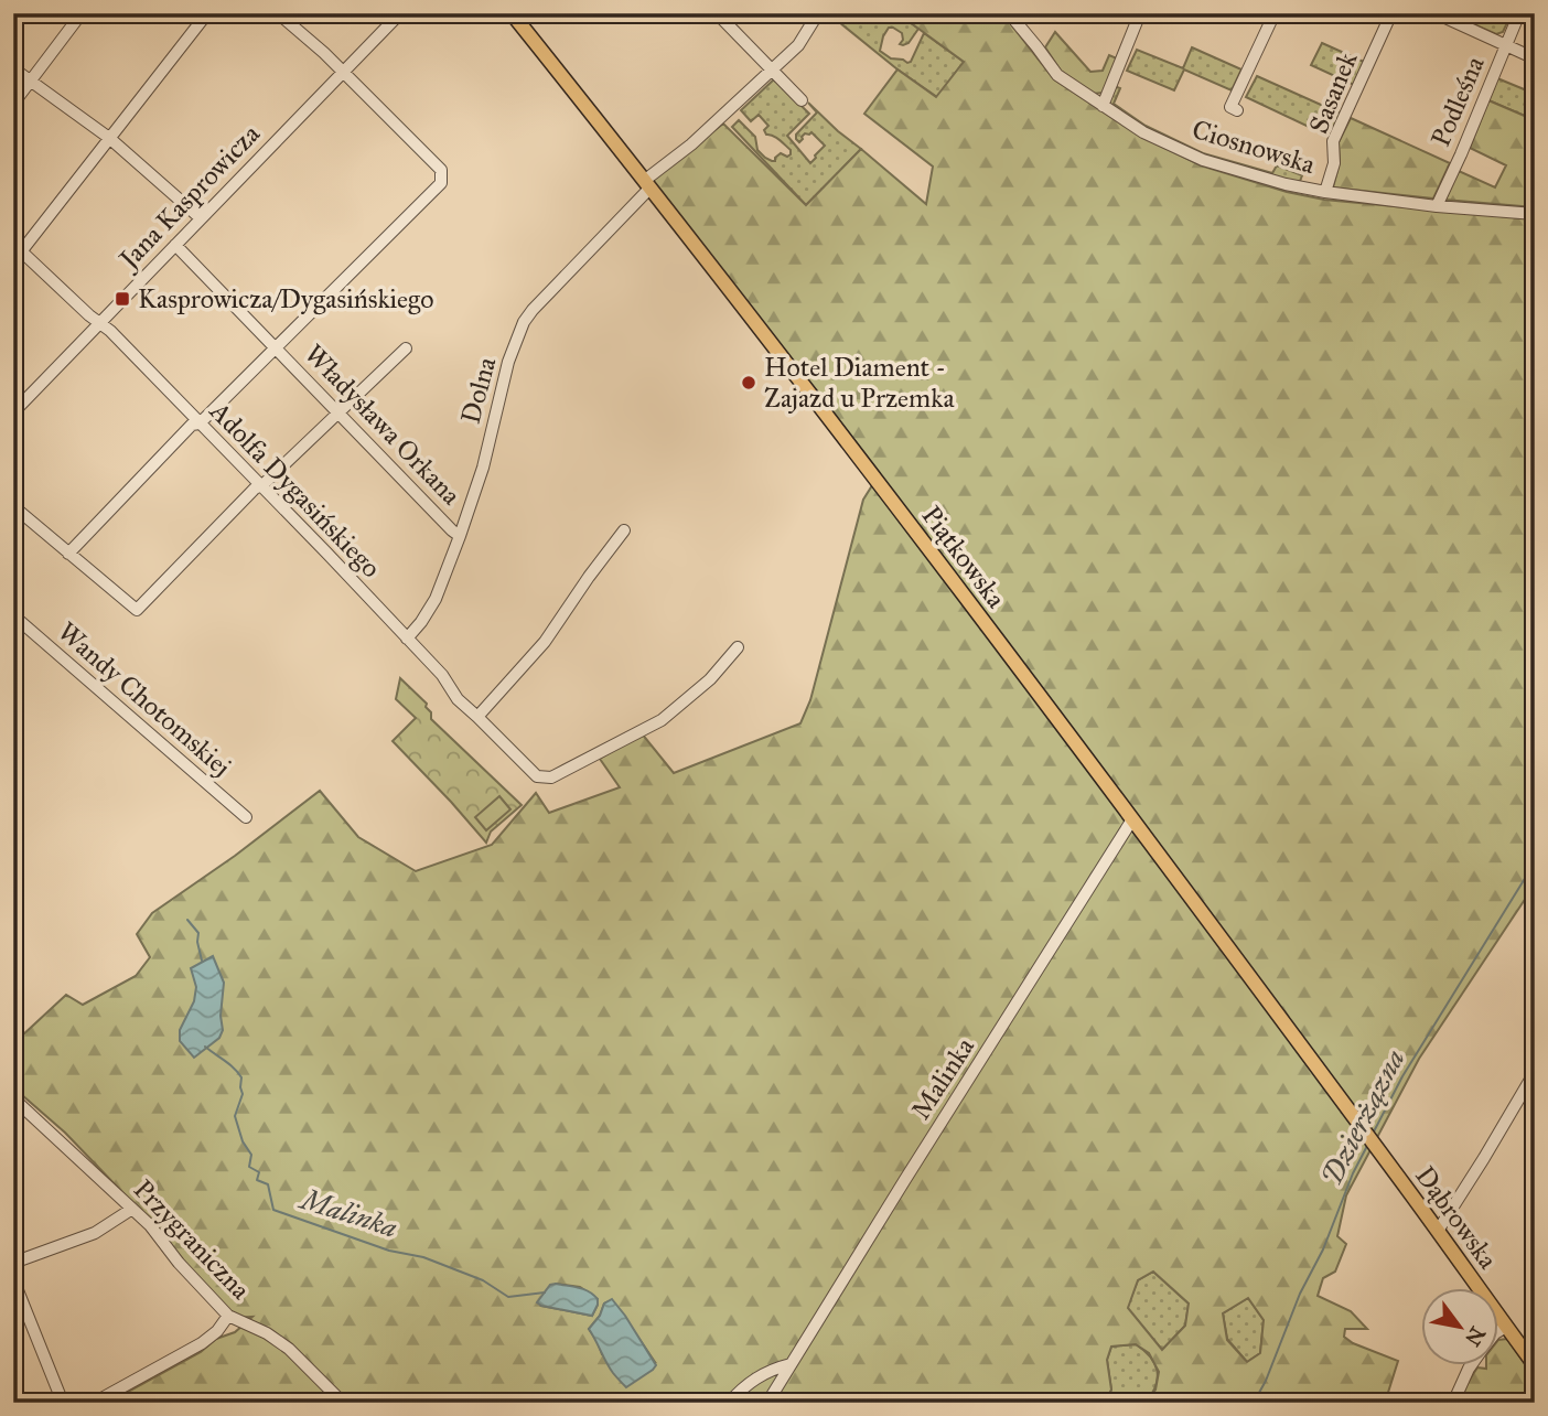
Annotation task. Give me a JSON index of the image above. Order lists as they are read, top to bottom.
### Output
{
  "streets": {
    "main road": ["Piątkowska", "Dąbrowska"],
    "street": [
      "Sasanek",
      "Podleśna",
      "Ciosnowska",
      "Jana Kasprowicza",
      "Dolna",
      "Władysława Orkana",
      "Adolfa Dygasińskiego",
      "Wandy Chotomskiej",
      "Malinka",
      "Przygraniczna"
    ]
  },
  "crossings": [
    ["Sasanek", "Ciosnowska"],
    ["Podleśna", "Ciosnowska"],
    ["Jana Kasprowicza", "Władysława Orkana"],
    ["Jana Kasprowicza", "Adolfa Dygasińskiego"],
    ["Dolna", "Władysława Orkana"],
    ["Dolna", "Adolfa Dygasińskiego"],
    ["Dolna", "Piątkowska"],
    ["Piątkowska", "Malinka"],
    ["Piątkowska", "Dąbrowska"]
  ],
  "water": ["Dzierżązna", "Malinka"],
  "places": {
    "transit": ["Kasprowicza/Dygasińskiego"],
    "other": ["Hotel Diament - Zajazd u Przemka"]
  },
  "north": "bottom right"
}
